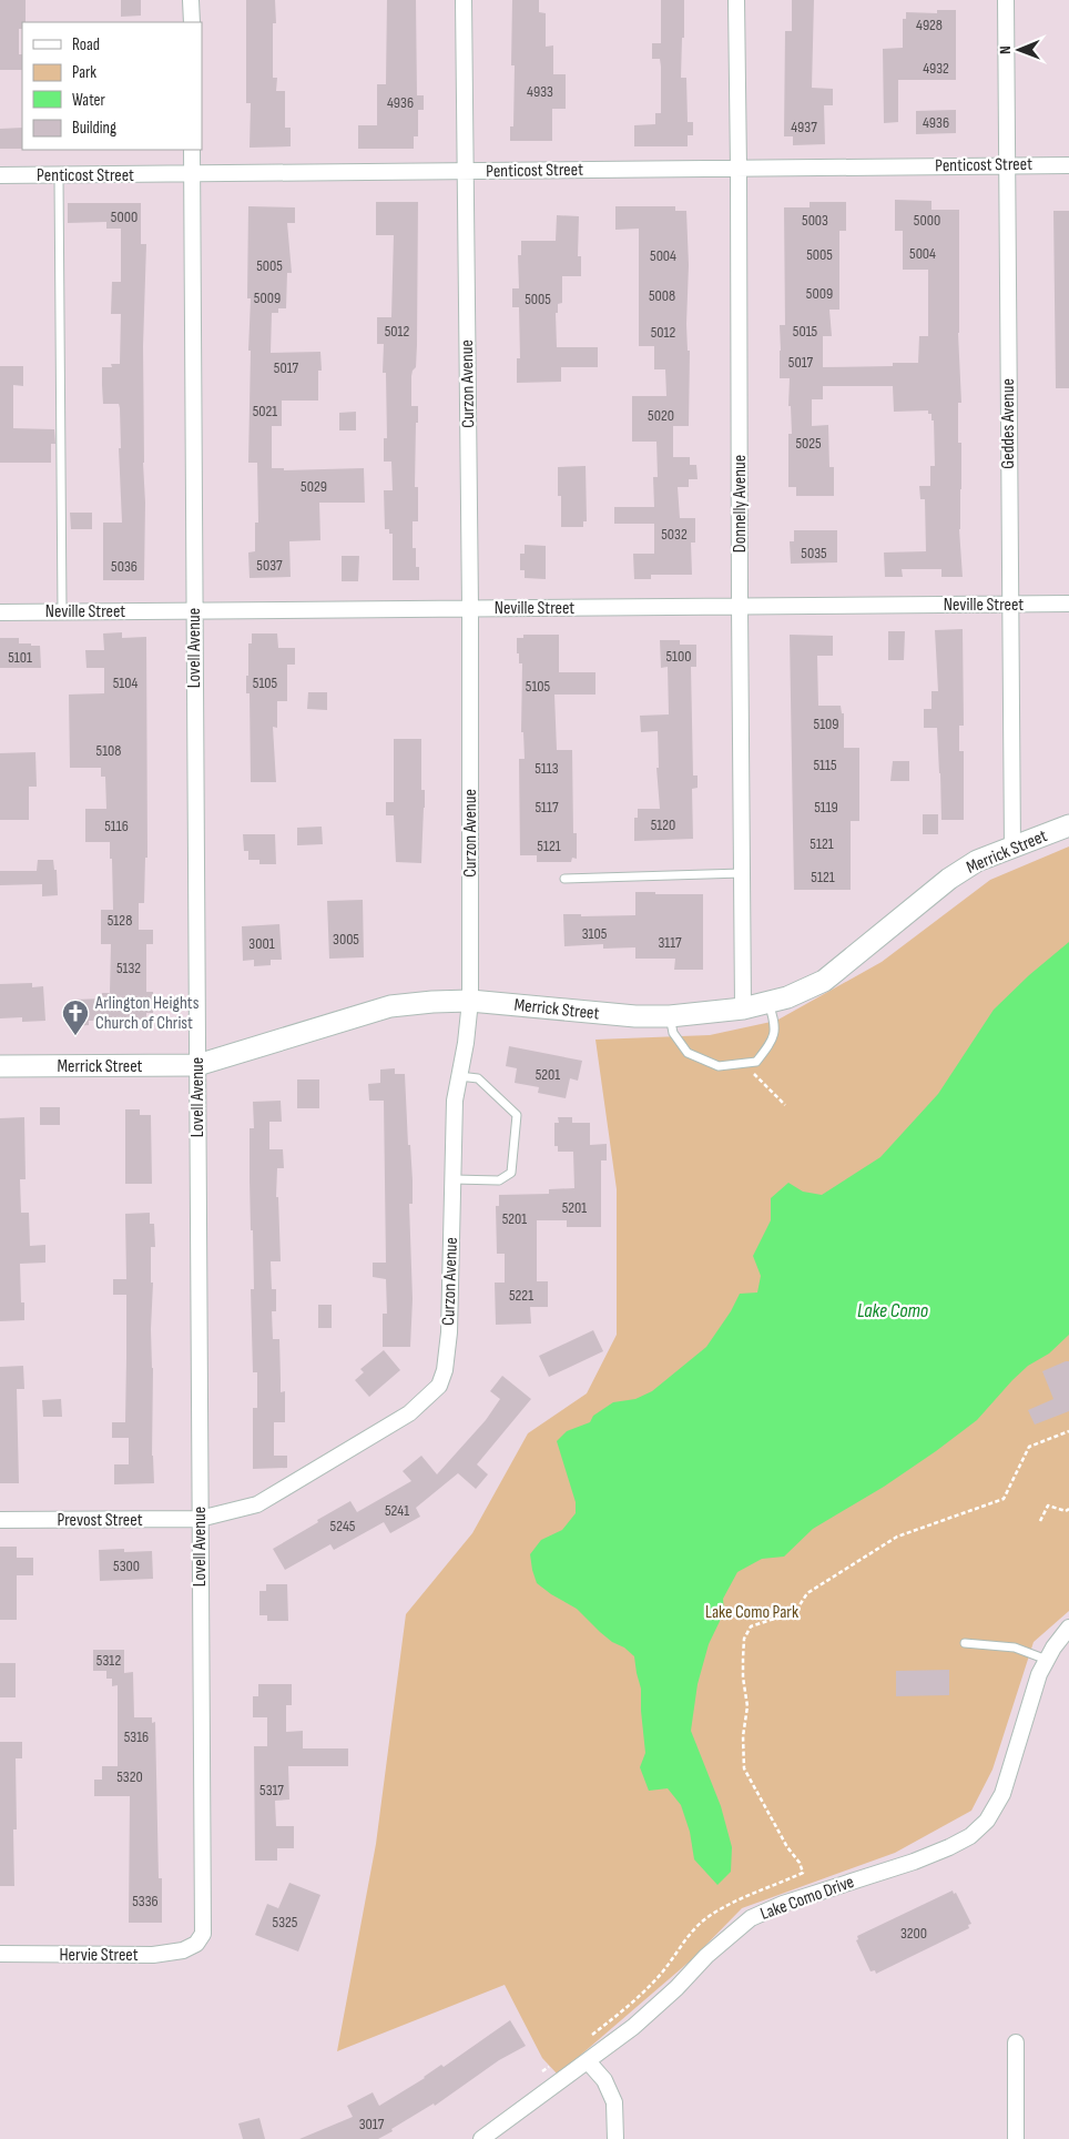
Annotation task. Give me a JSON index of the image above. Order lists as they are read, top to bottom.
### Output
{
  "streets": {
    "street": [
      "Penticost Street",
      "Curzon Avenue",
      "Geddes Avenue",
      "Donnelly Avenue",
      "Neville Street",
      "Lovell Avenue",
      "Merrick Street",
      "Prevost Street",
      "Lake Como Drive",
      "Hervie Street"
    ]
  },
  "crossings": [
    ["Penticost Street", "Curzon Avenue"],
    ["Penticost Street", "Geddes Avenue"],
    ["Penticost Street", "Donnelly Avenue"],
    ["Penticost Street", "Lovell Avenue"],
    ["Curzon Avenue", "Neville Street"],
    ["Curzon Avenue", "Lovell Avenue"],
    ["Curzon Avenue", "Merrick Street"],
    ["Curzon Avenue", "Prevost Street"],
    ["Geddes Avenue", "Neville Street"],
    ["Geddes Avenue", "Merrick Street"],
    ["Donnelly Avenue", "Neville Street"],
    ["Donnelly Avenue", "Merrick Street"],
    ["Neville Street", "Lovell Avenue"],
    ["Lovell Avenue", "Merrick Street"],
    ["Lovell Avenue", "Prevost Street"],
    ["Lovell Avenue", "Hervie Street"]
  ],
  "water": ["Lake Como"],
  "parks": ["Lake Como Park"],
  "places": {
    "church": ["Arlington Heights Church of Christ"]
  },
  "house_numbers": [
    "4928",
    "4932",
    "4933",
    "4936",
    "4936",
    "4937",
    "5000",
    "5003",
    "5000",
    "5004",
    "5005",
    "5004",
    "5005",
    "5009",
    "5008",
    "5009",
    "5005",
    "5012",
    "5015",
    "5012",
    "5017",
    "5017",
    "5021",
    "5020",
    "5025",
    "5029",
    "5032",
    "5035",
    "5037",
    "5036",
    "5100",
    "5101",
    "5104",
    "5105",
    "5105",
    "5109",
    "5108",
    "5115",
    "5113",
    "5117",
    "5119",
    "5120",
    "5116",
    "5121",
    "5121",
    "5121",
    "5128",
    "3105",
    "3005",
    "3117",
    "3001",
    "5132",
    "5201",
    "5201",
    "5201",
    "5221",
    "5241",
    "5245",
    "5300",
    "5312",
    "5316",
    "5320",
    "5317",
    "5336",
    "5325",
    "3200",
    "3017"
  ],
  "legend": [
    "Road",
    "Park",
    "Water",
    "Building"
  ],
  "north": "left"
}
